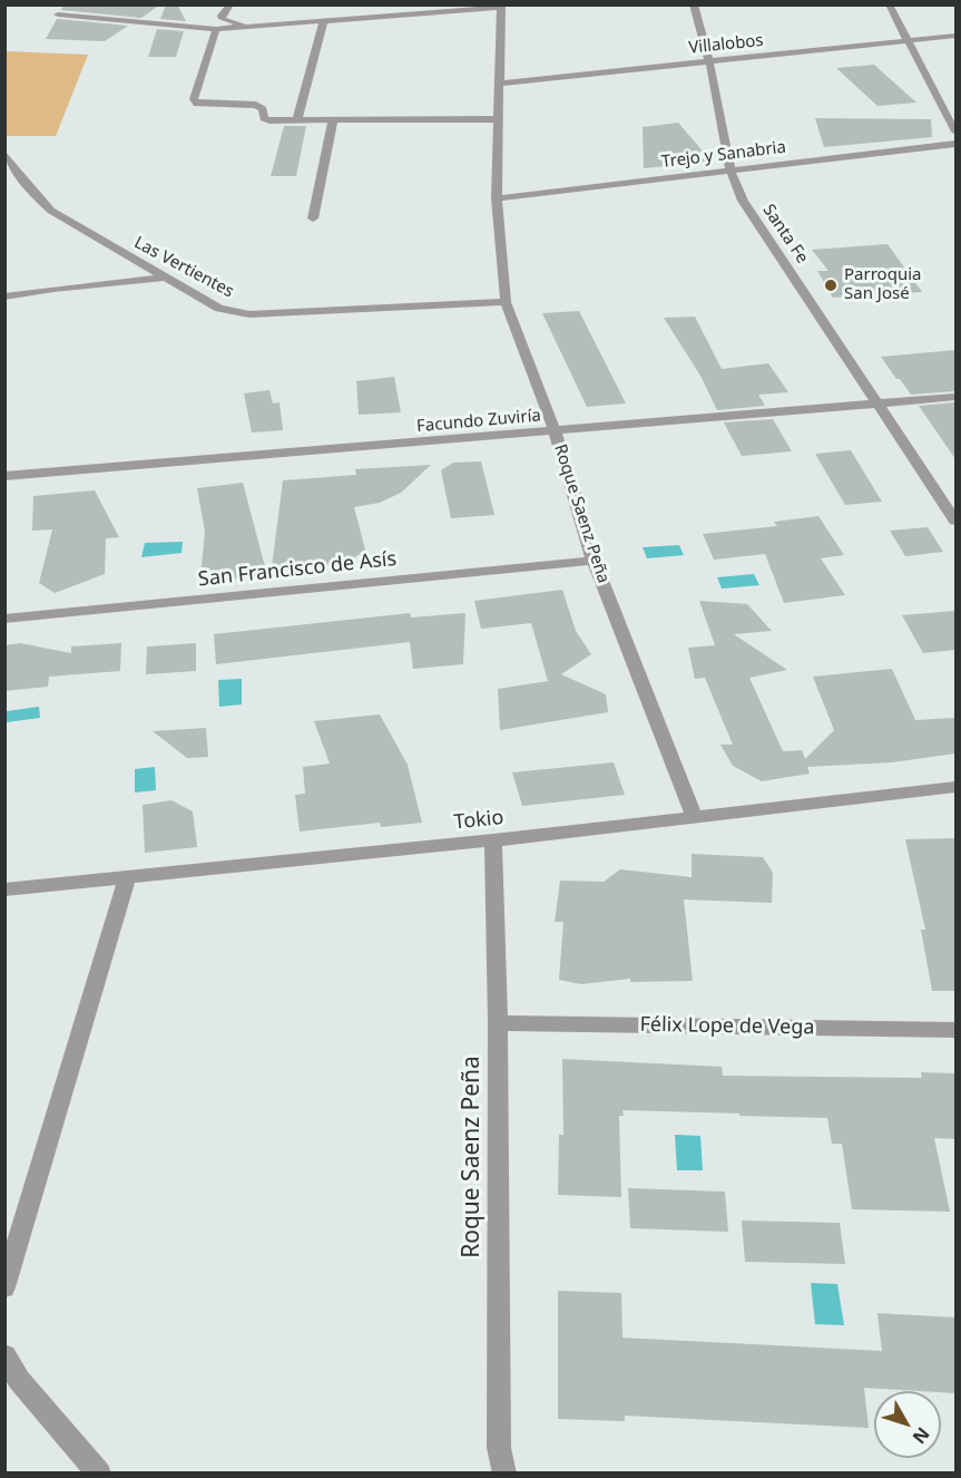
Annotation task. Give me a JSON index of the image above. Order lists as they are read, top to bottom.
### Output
{
  "streets": {
    "street": [
      "Villalobos",
      "Trejo y Sanabria",
      "Santa Fe",
      "Las Vertientes",
      "Facundo Zuviría",
      "Roque Saenz Peña",
      "San Francisco de Asís",
      "Tokio",
      "Félix Lope de Vega"
    ]
  },
  "crossings": [
    ["Villalobos", "Santa Fe"],
    ["Villalobos", "Roque Saenz Peña"],
    ["Trejo y Sanabria", "Santa Fe"],
    ["Trejo y Sanabria", "Roque Saenz Peña"],
    ["Santa Fe", "Facundo Zuviría"],
    ["Las Vertientes", "Roque Saenz Peña"],
    ["Facundo Zuviría", "Roque Saenz Peña"],
    ["Roque Saenz Peña", "San Francisco de Asís"],
    ["Roque Saenz Peña", "Tokio"],
    ["Roque Saenz Peña", "Félix Lope de Vega"]
  ],
  "places": ["Parroquia San José"],
  "north": "bottom right"
}
